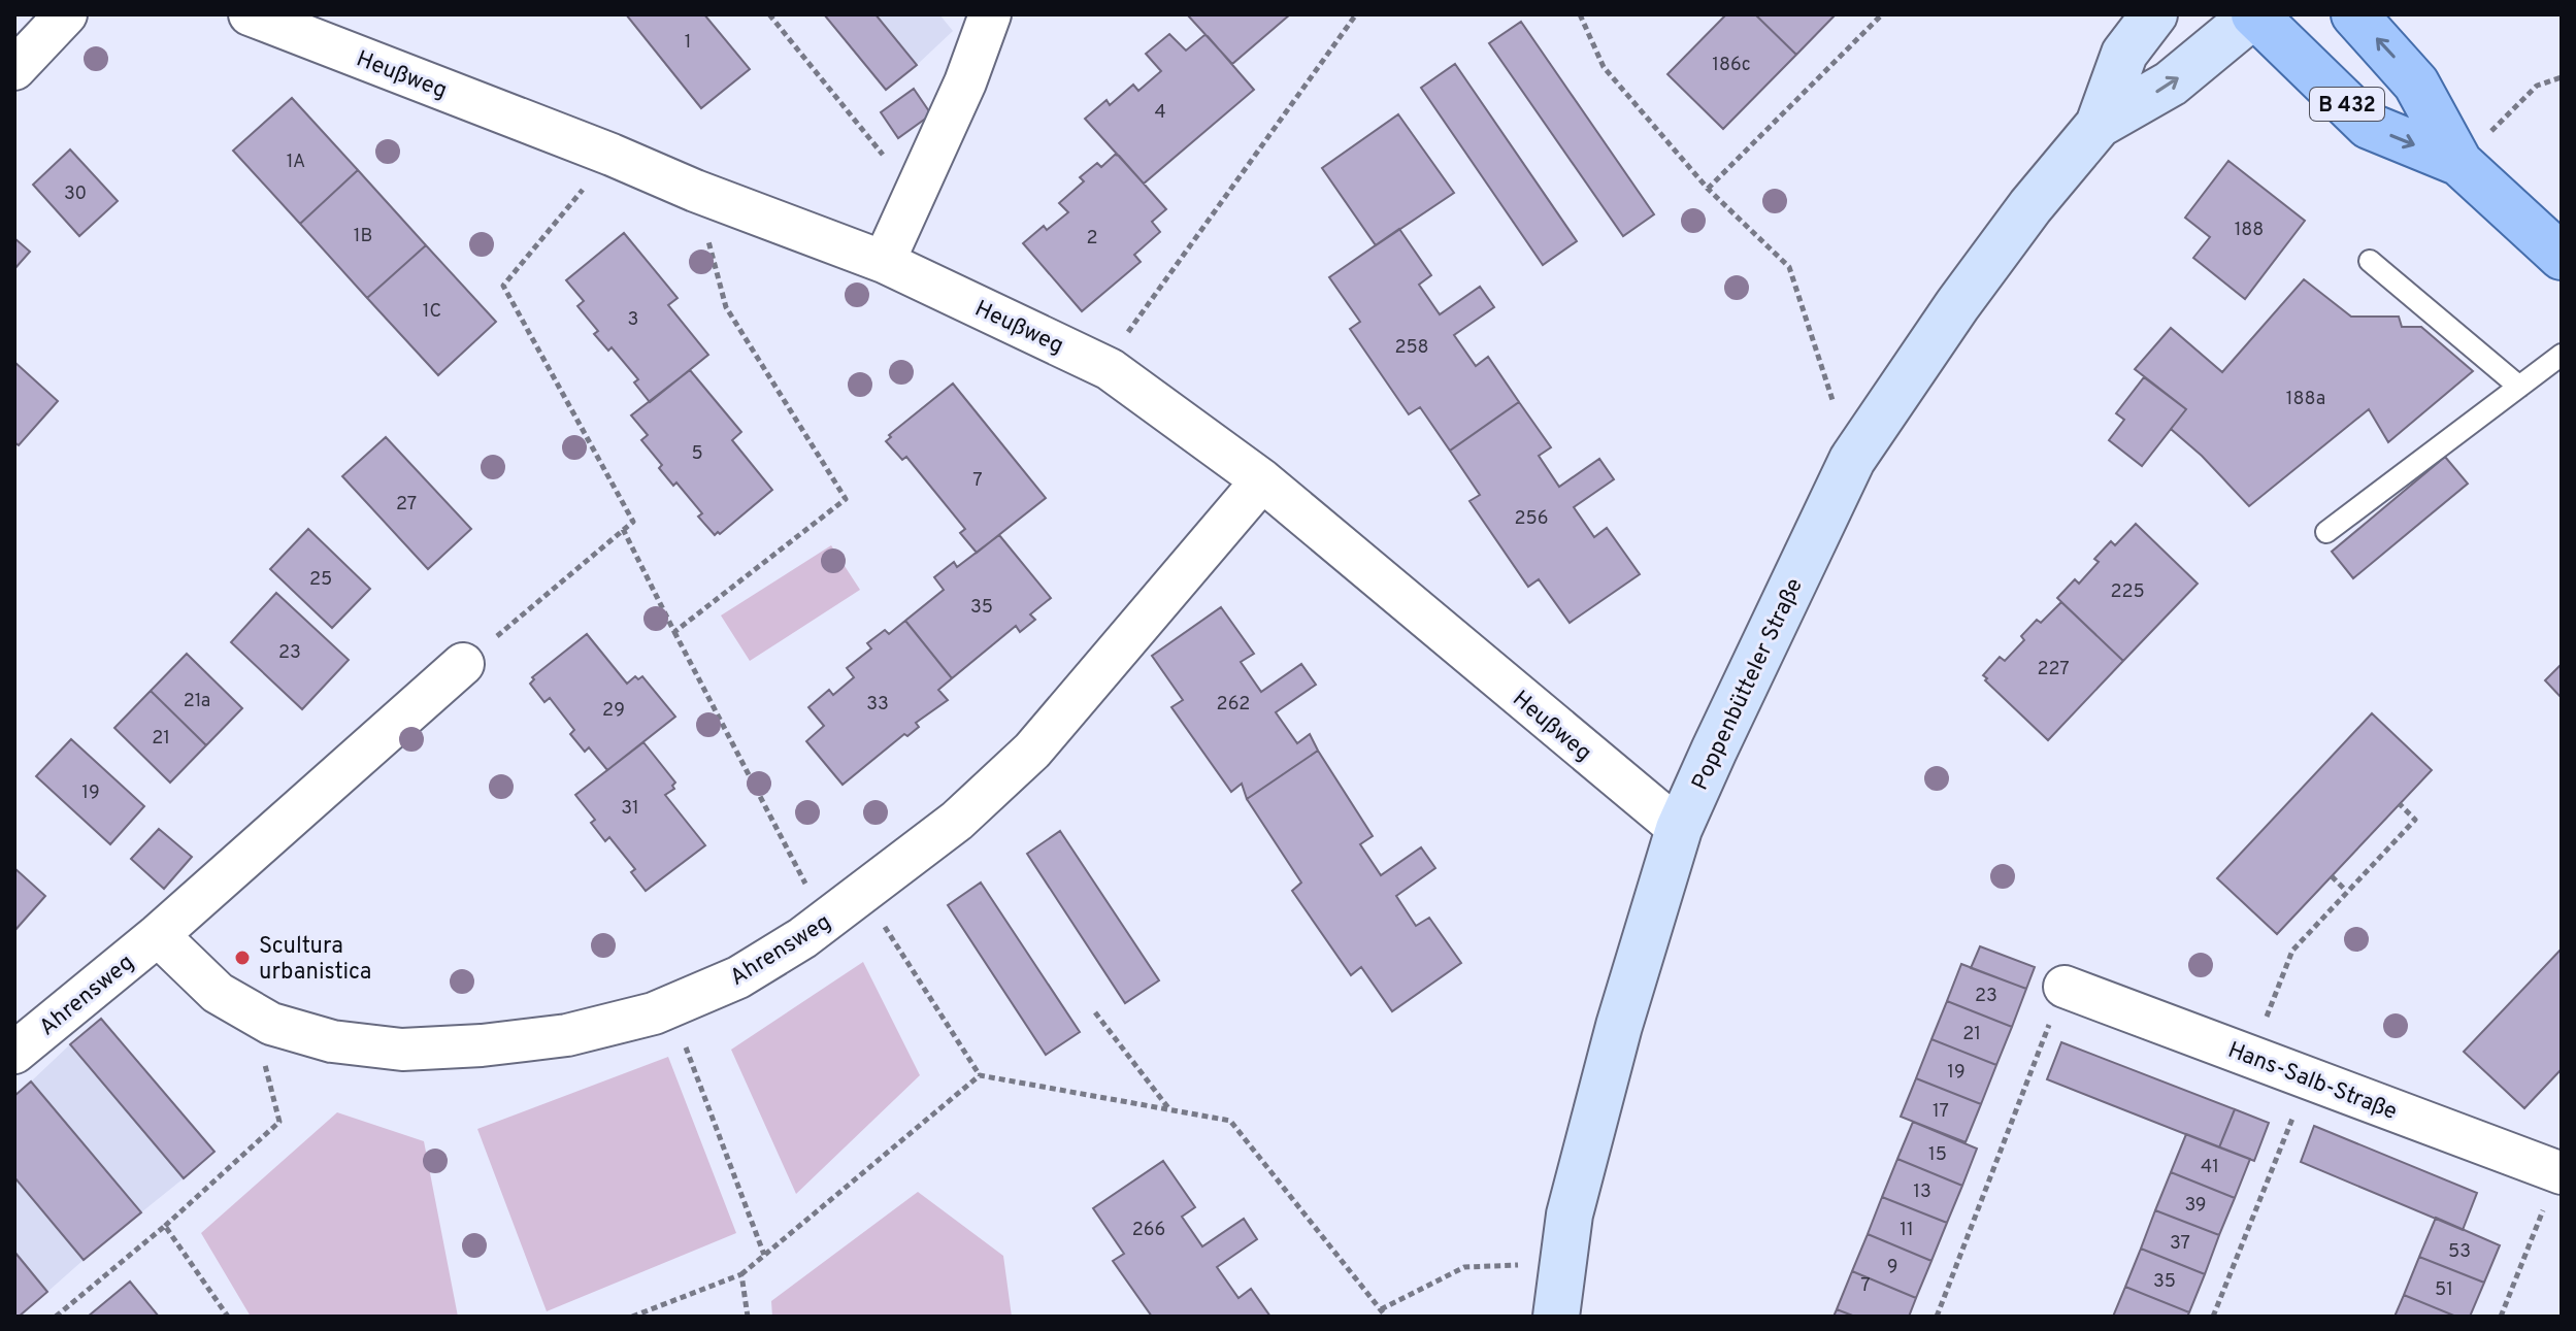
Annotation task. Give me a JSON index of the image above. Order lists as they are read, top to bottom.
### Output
{
  "streets": {
    "main road": ["B 432", "Poppenbütteler Straße"],
    "street": ["Heußweg", "Ahrensweg", "Hans-Salb-Straße"]
  },
  "crossings": [
    ["Heußweg", "Poppenbütteler Straße"],
    ["Heußweg", "Ahrensweg"],
    ["B 432", "Poppenbütteler Straße"]
  ],
  "places": ["Scultura urbanistica"],
  "house_numbers": [
    "1",
    "186c",
    "4",
    "1A",
    "30",
    "188",
    "1B",
    "2",
    "1C",
    "3",
    "258",
    "188a",
    "5",
    "7",
    "27",
    "256",
    "25",
    "225",
    "35",
    "23",
    "227",
    "21a",
    "33",
    "262",
    "29",
    "21",
    "19",
    "31",
    "23",
    "21",
    "19",
    "17",
    "15",
    "41",
    "13",
    "39",
    "266",
    "11",
    "37",
    "53",
    "9",
    "35",
    "7",
    "51"
  ]
}
